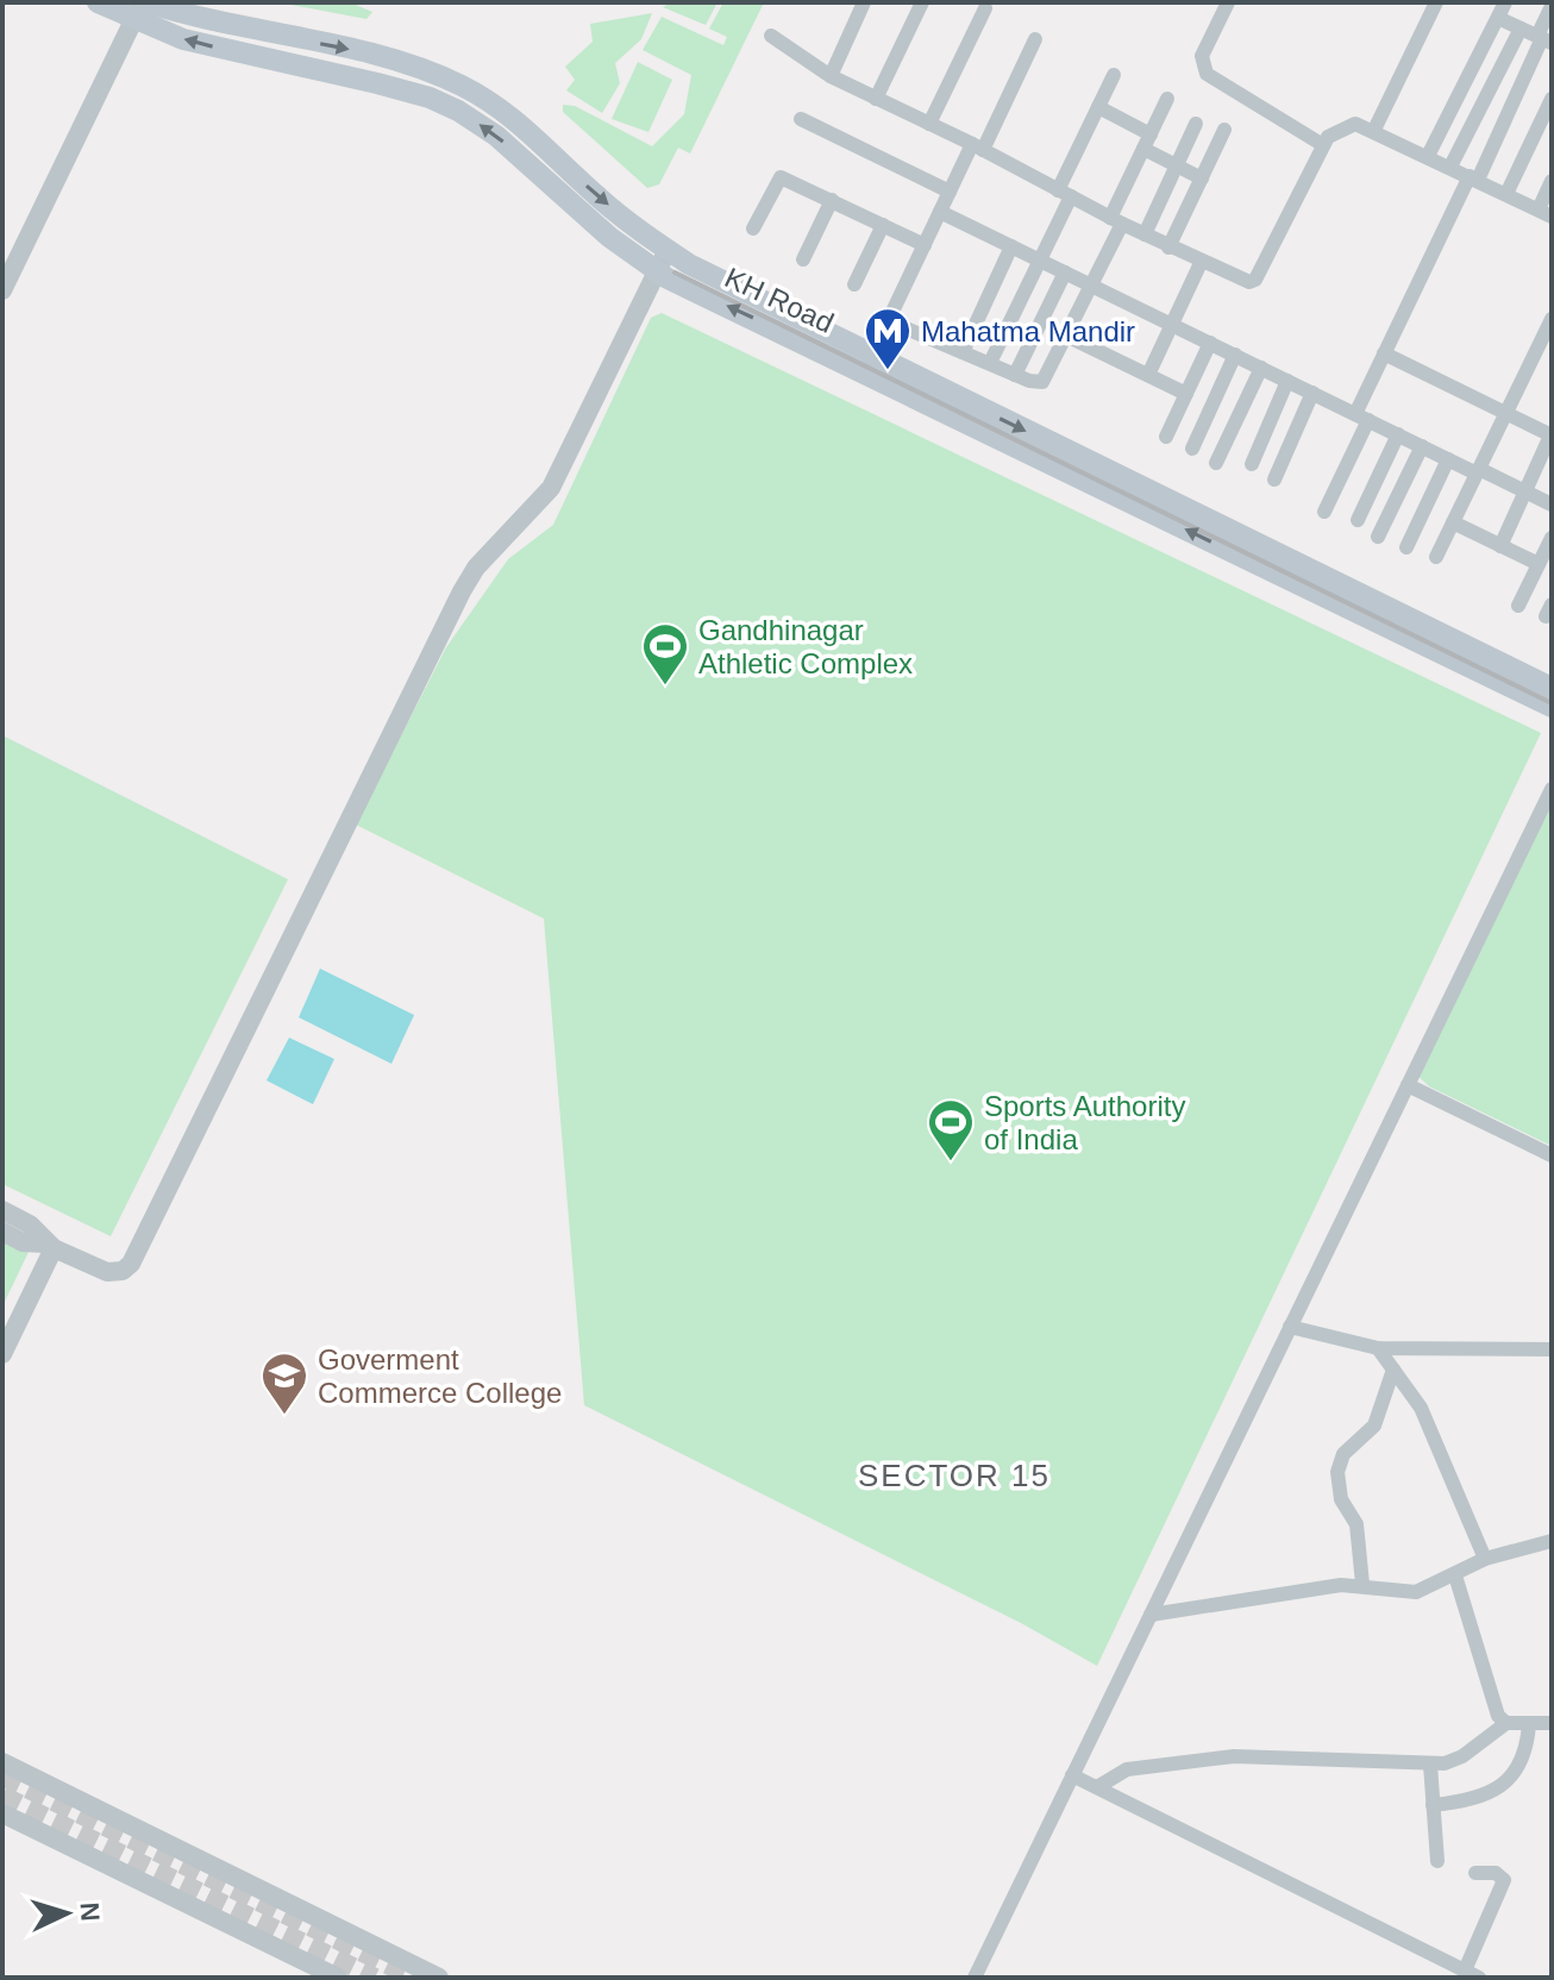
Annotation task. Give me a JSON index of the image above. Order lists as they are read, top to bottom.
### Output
{
  "streets": {
    "main road": ["KH Road"]
  },
  "districts": ["SECTOR 15"],
  "places": {
    "metro station": ["Mahatma Mandir"],
    "sports": ["Gandhinagar Athletic Complex", "Sports Authority of India"],
    "school or university": ["Goverment Commerce College"]
  },
  "north": "right"
}
